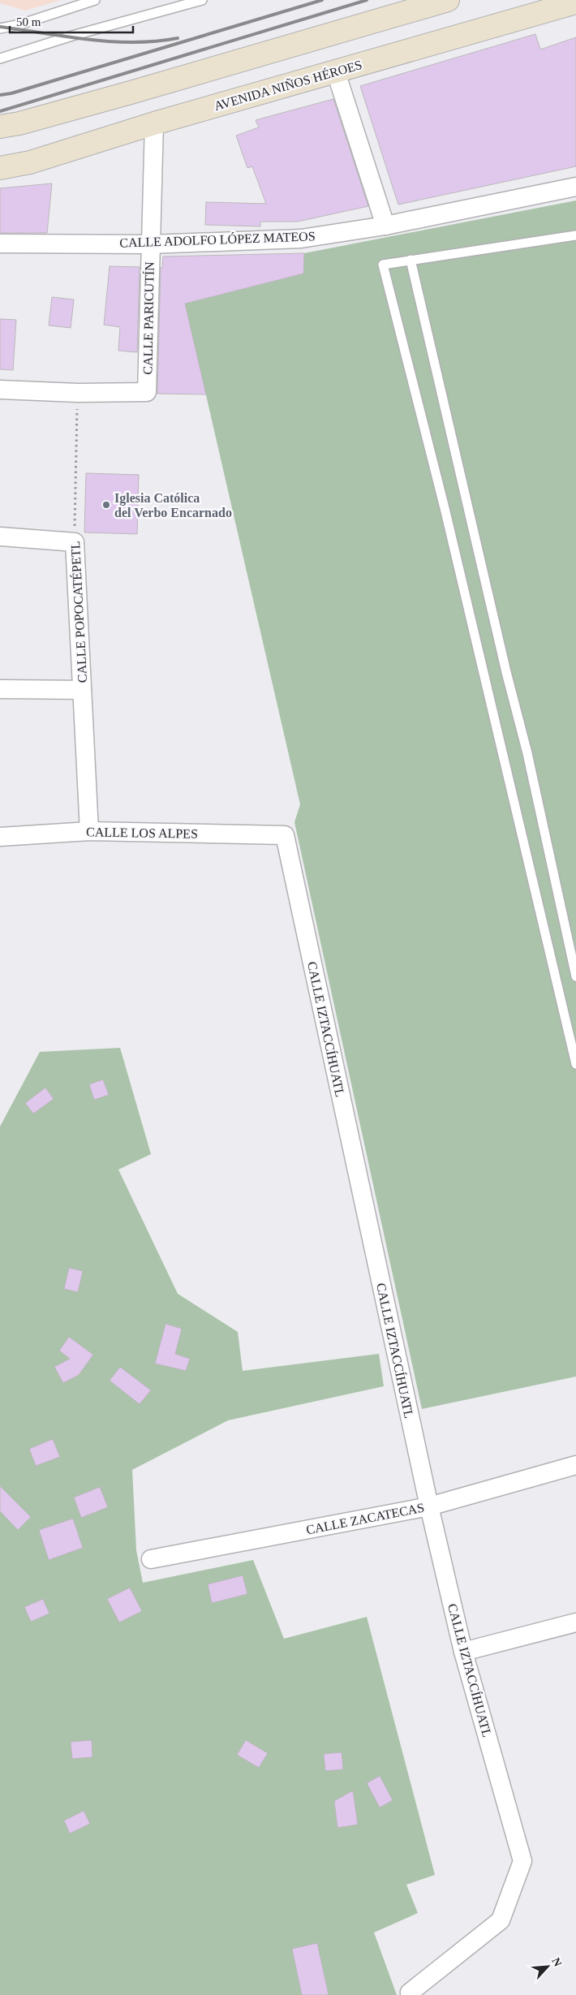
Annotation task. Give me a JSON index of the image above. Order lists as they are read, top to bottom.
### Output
{
  "streets": {
    "main road": ["AVENIDA NIÑOS HÉROES"],
    "street": [
      "CALLE ADOLFO LÓPEZ MATEOS",
      "CALLE PARICUTÍN",
      "CALLE POPOCATÉPETL",
      "CALLE LOS ALPES",
      "CALLE IZTACCÍHUATL",
      "CALLE ZACATECAS"
    ]
  },
  "crossings": [
    ["AVENIDA NIÑOS HÉROES", "CALLE PARICUTÍN"],
    ["CALLE ADOLFO LÓPEZ MATEOS", "CALLE PARICUTÍN"],
    ["CALLE PARICUTÍN", "CALLE POPOCATÉPETL"],
    ["CALLE POPOCATÉPETL", "CALLE LOS ALPES"],
    ["CALLE LOS ALPES", "CALLE IZTACCÍHUATL"],
    ["CALLE IZTACCÍHUATL", "CALLE ZACATECAS"]
  ],
  "places": ["Iglesia Católica del Verbo Encarnado"],
  "scale_bar": "50 m",
  "north": "top right"
}
